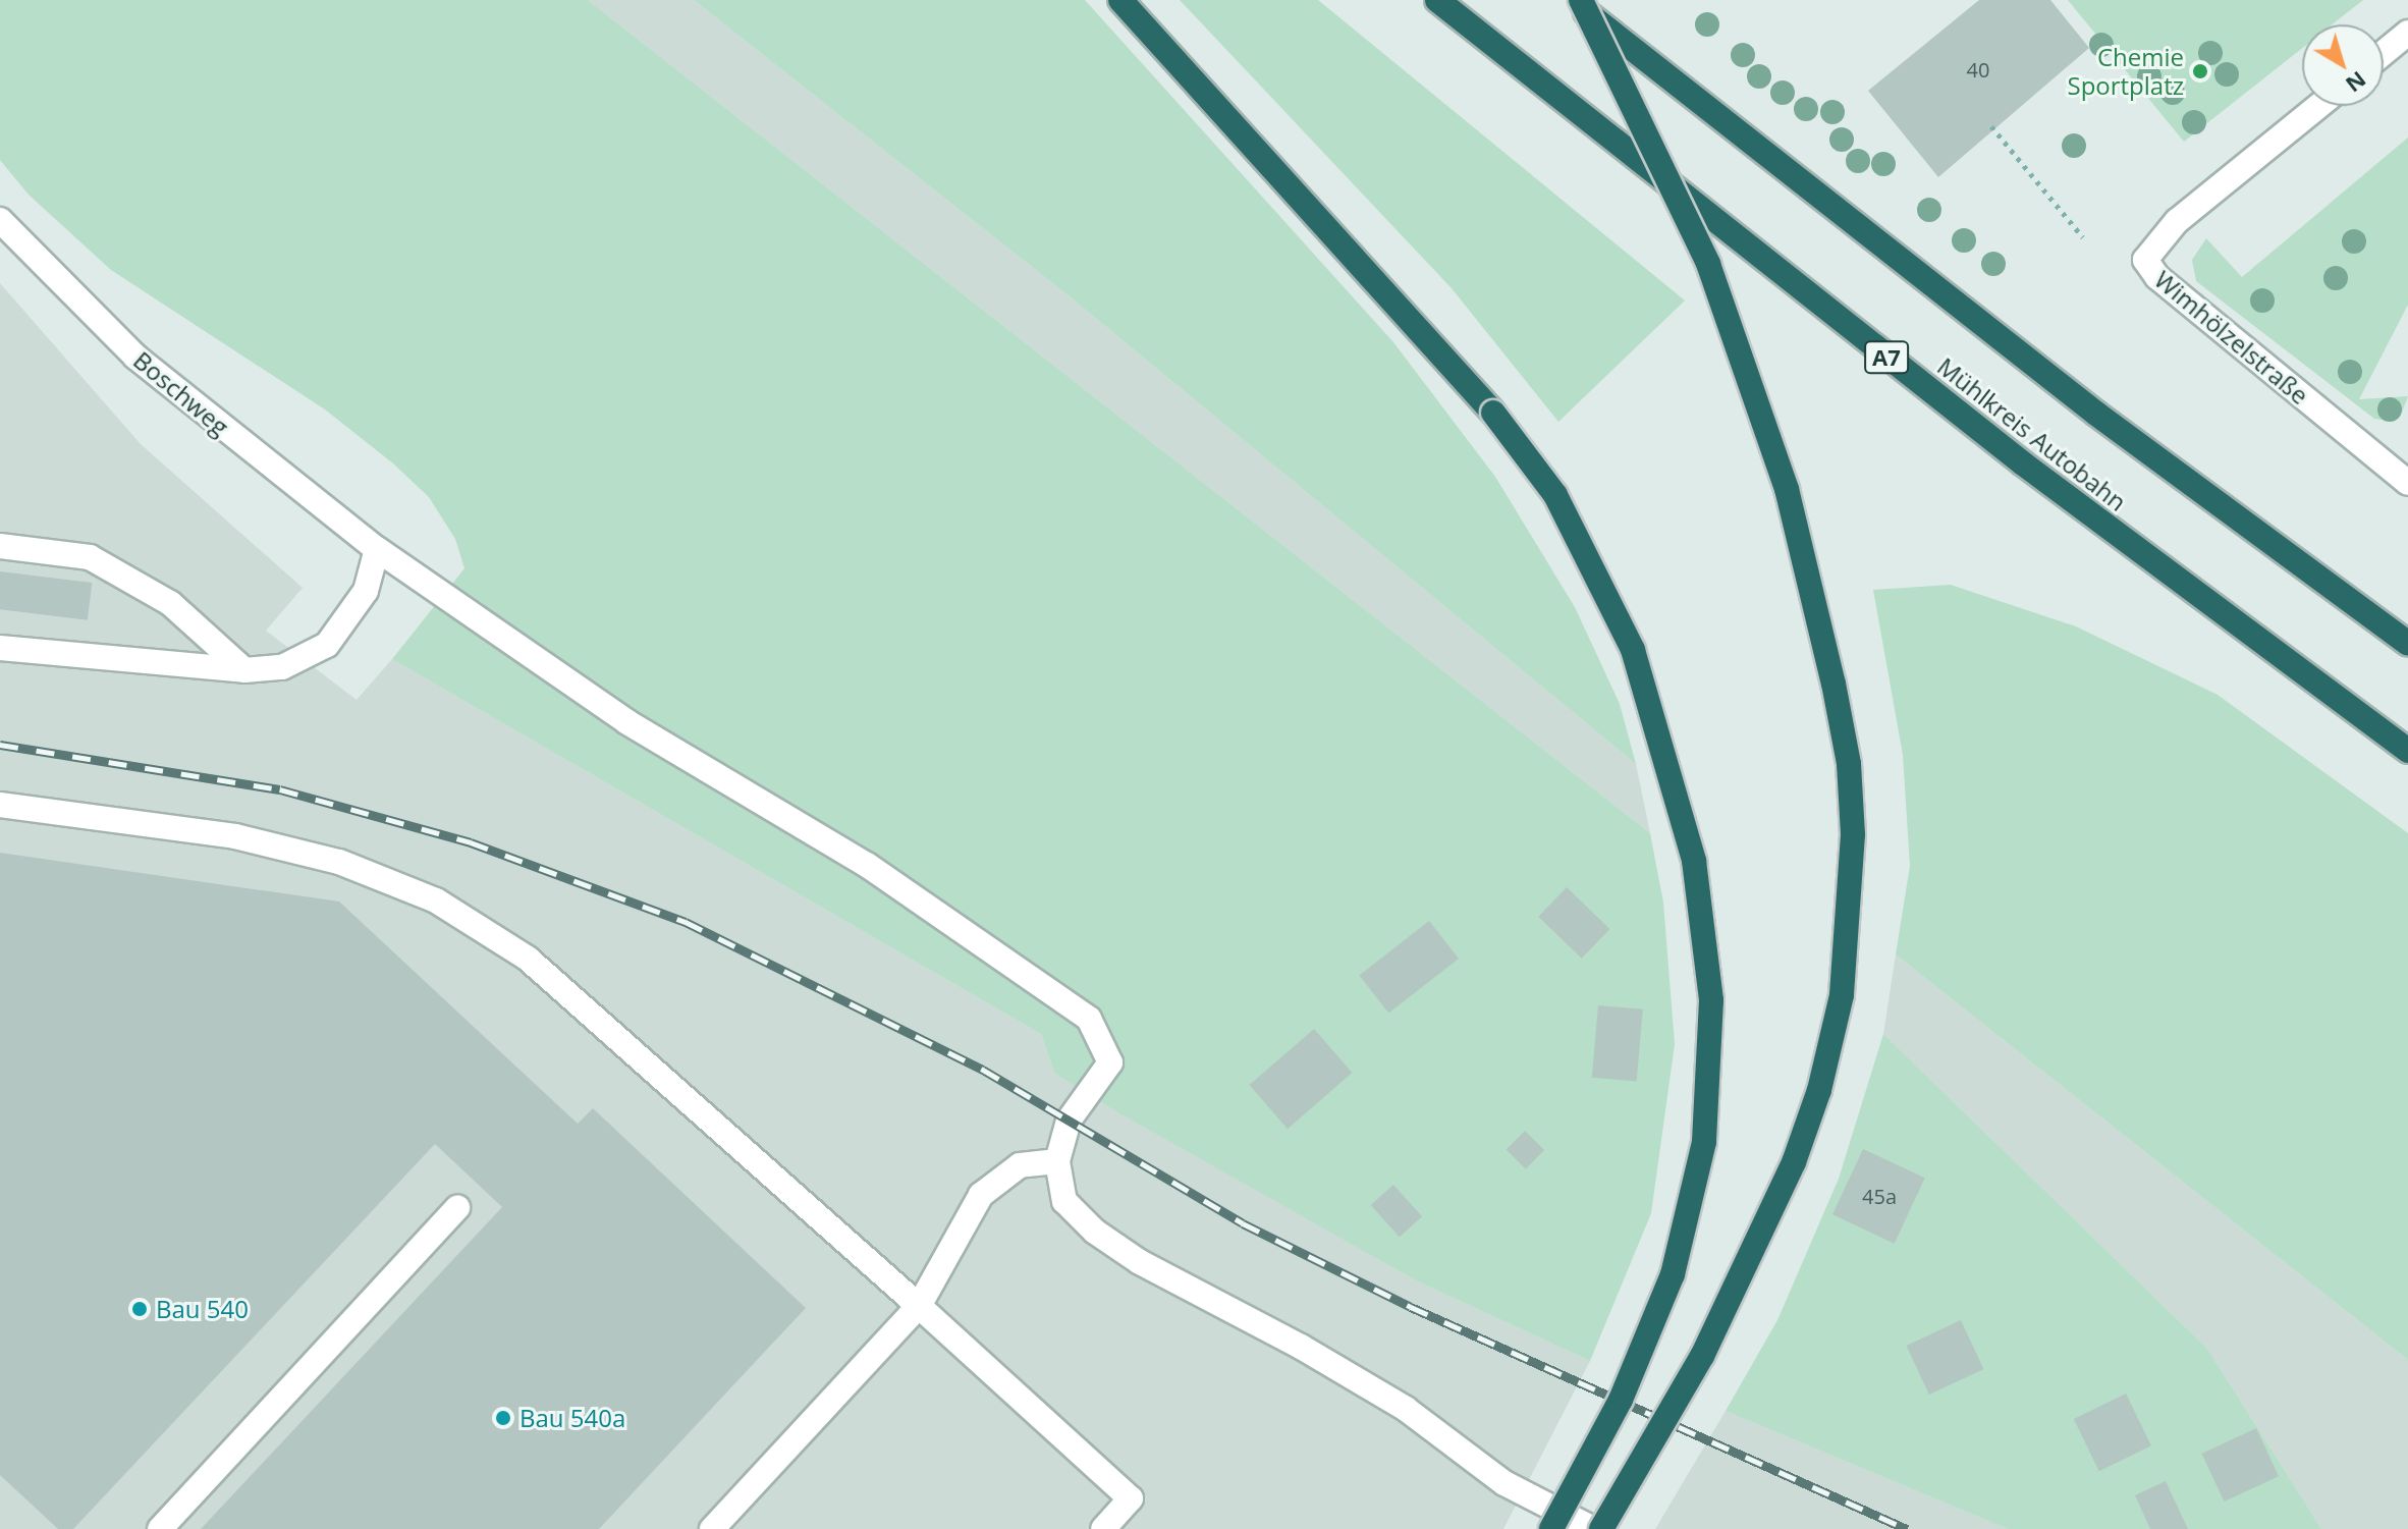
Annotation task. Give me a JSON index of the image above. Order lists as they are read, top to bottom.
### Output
{
  "streets": {
    "highway": ["A7", "Mühlkreis Autobahn"],
    "street": ["Wimhölzelstraße", "Boschweg"]
  },
  "places": ["Chemie Sportplatz", "Bau 540", "Bau 540a"],
  "house_numbers": ["40", "45a"],
  "north": "bottom right"
}
